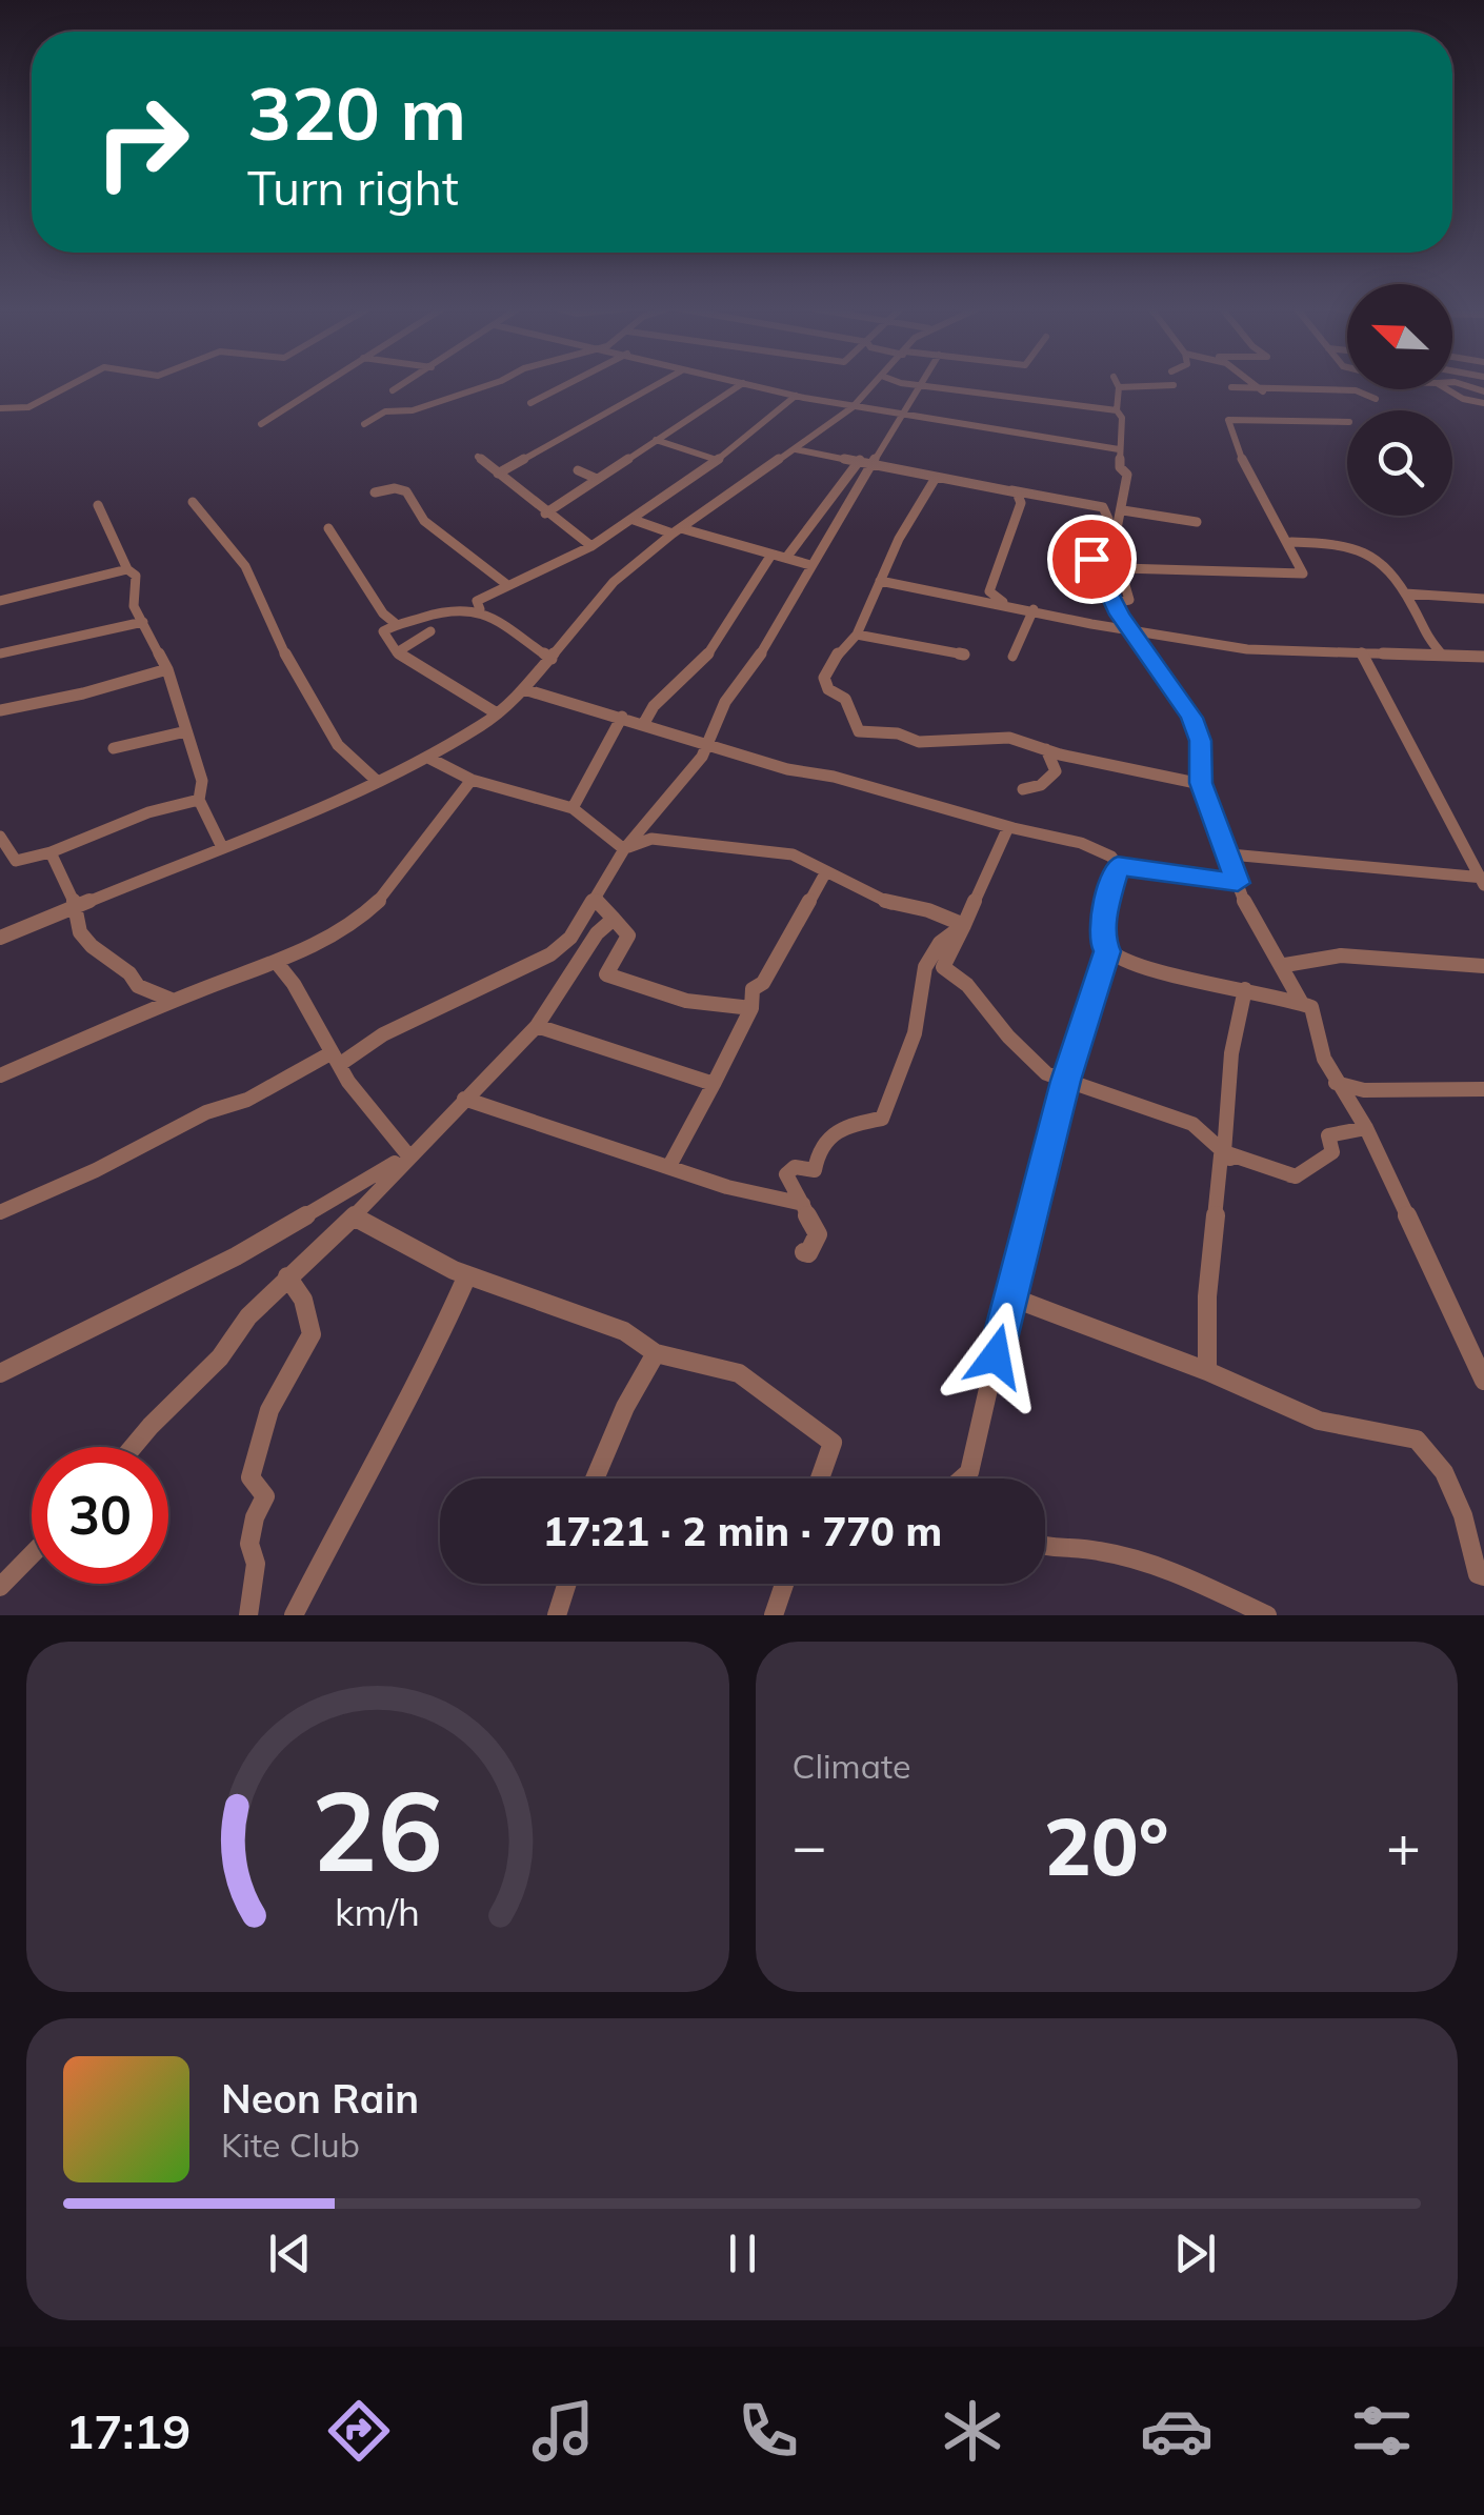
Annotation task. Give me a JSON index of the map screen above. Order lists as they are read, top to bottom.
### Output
{
  "north": "top left",
  "page": {
    "turn": ["320 m", "Turn right"],
    "limit": "30",
    "trip": "17:21 · 2 min · 770 m",
    "tile": "Climate",
    "heat": ["−", "20°", "+"],
    "song": ["Neon Rain", "Kite Club"],
    "tabs": "17:19",
    "gauge": ["26", "km/h"]
  }
}
